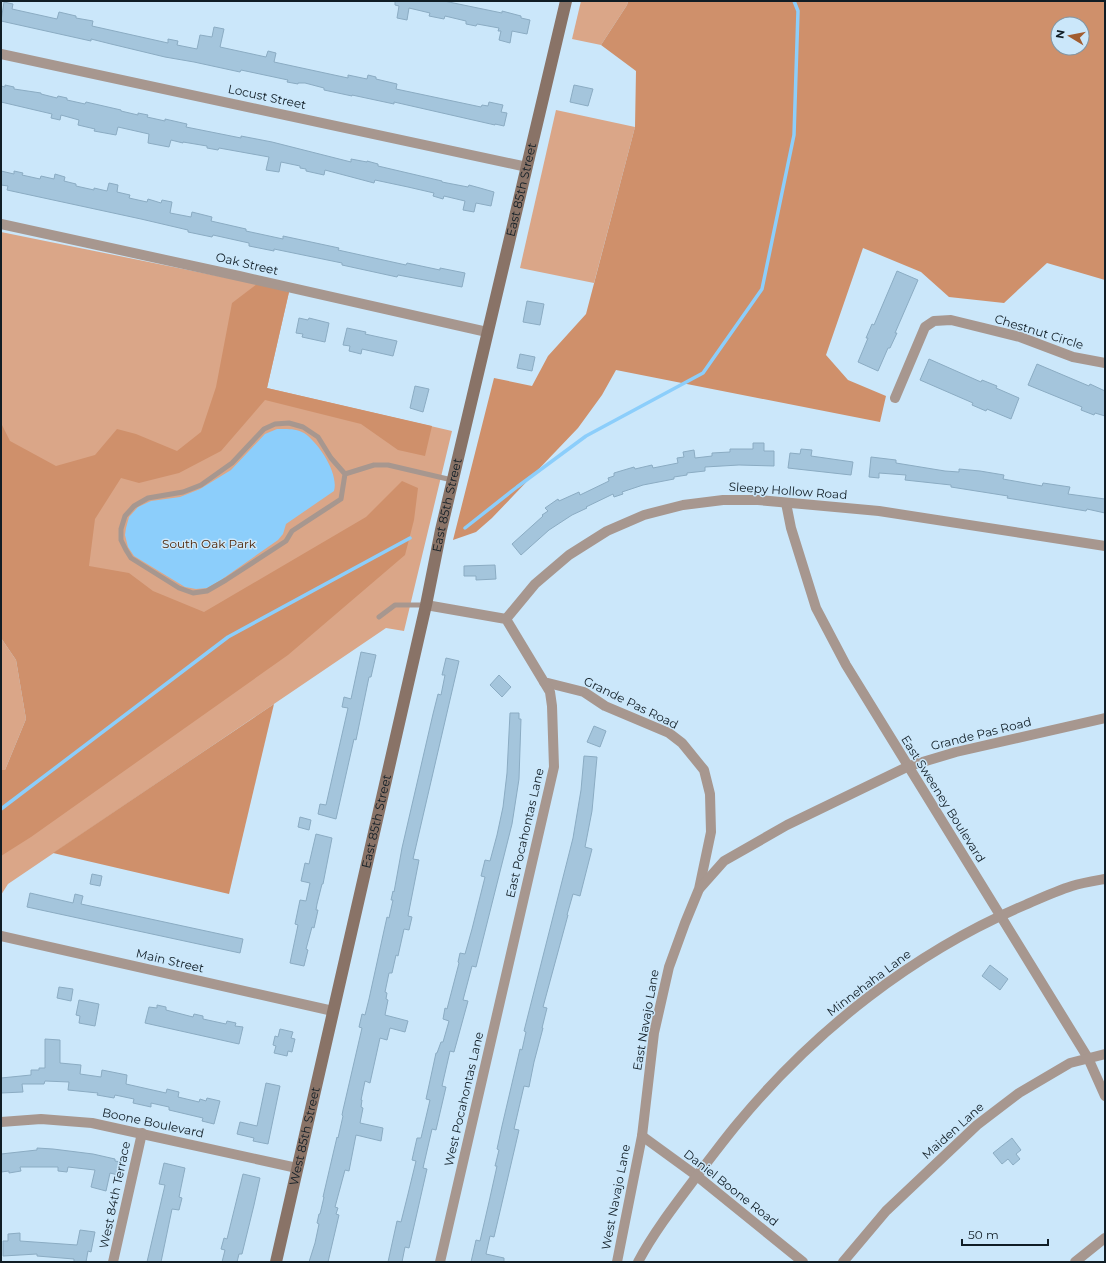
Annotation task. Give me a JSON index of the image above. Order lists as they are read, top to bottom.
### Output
{
  "streets": {
    "main road": ["East 85th Street", "West 85th Street"],
    "street": [
      "Locust Street",
      "Oak Street",
      "Chestnut Circle",
      "Sleepy Hollow Road",
      "Grande Pas Road",
      "East Sweeney Boulevard",
      "East Pocahontas Lane",
      "Main Street",
      "Minnehaha Lane",
      "East Navajo Lane",
      "West Pocahontas Lane",
      "Boone Boulevard",
      "Maiden Lane",
      "Daniel Boone Road",
      "West 84th Terrace",
      "West Navajo Lane"
    ]
  },
  "crossings": [
    ["Locust Street", "East 85th Street"],
    ["East 85th Street", "Oak Street"],
    ["East 85th Street", "Main Street"],
    ["East 85th Street", "West 85th Street"],
    ["Sleepy Hollow Road", "East Sweeney Boulevard"],
    ["Grande Pas Road", "East Sweeney Boulevard"],
    ["Grande Pas Road", "East Pocahontas Lane"],
    ["Grande Pas Road", "East Navajo Lane"],
    ["East Sweeney Boulevard", "Minnehaha Lane"],
    ["East Sweeney Boulevard", "Maiden Lane"],
    ["East Pocahontas Lane", "West Pocahontas Lane"],
    ["Main Street", "West 85th Street"],
    ["Minnehaha Lane", "Daniel Boone Road"],
    ["East Navajo Lane", "Daniel Boone Road"],
    ["East Navajo Lane", "West Navajo Lane"],
    ["Boone Boulevard", "West 85th Street"],
    ["Boone Boulevard", "West 84th Terrace"],
    ["Daniel Boone Road", "West Navajo Lane"]
  ],
  "parks": ["South Oak Park"],
  "scale_bar": "50 m",
  "north": "left"
}
